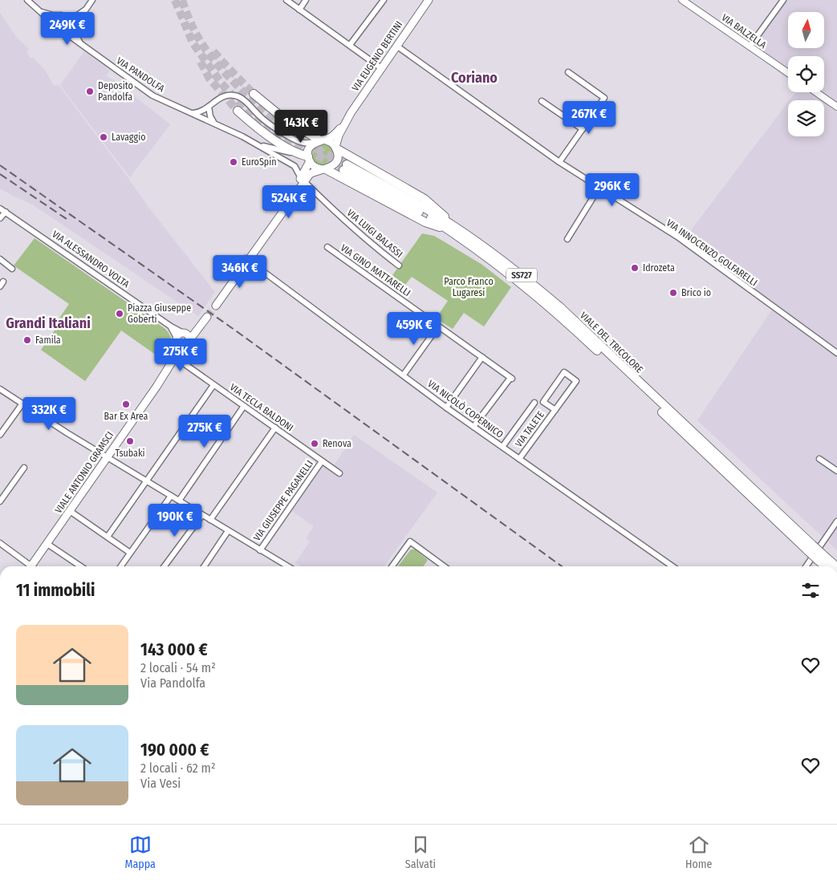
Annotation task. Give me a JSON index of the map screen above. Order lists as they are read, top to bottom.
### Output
{
  "streets": {
    "highway": ["SS727", "VIALE DEL TRICOLORE"],
    "main road": ["VIA EUGENIO BERTINI", "VIALE ANTONIO GRAMSCI"],
    "street": [
      "VIA BALZELLA",
      "VIA PANDOLFA",
      "VIA LUIGI BALASSI",
      "VIA INNOCENZO GOLFARELLI",
      "VIA ALESSANDRO VOLTA",
      "VIA GINO MATTARELLI",
      "VIA TECLA BALDONI",
      "VIA NICOLÒ COPERNICO",
      "VIA TALETE",
      "VIA GIUSEPPE PAGANELLI"
    ]
  },
  "crossings": [
    ["VIA EUGENIO BERTINI", "VIA PANDOLFA"],
    ["VIA EUGENIO BERTINI", "VIA LUIGI BALASSI"],
    ["VIA EUGENIO BERTINI", "VIA INNOCENZO GOLFARELLI"],
    ["VIA EUGENIO BERTINI", "VIA NICOLÒ COPERNICO"],
    ["VIA PANDOLFA", "VIA LUIGI BALASSI"],
    ["VIA ALESSANDRO VOLTA", "VIALE ANTONIO GRAMSCI"],
    ["VIA GINO MATTARELLI", "VIA NICOLÒ COPERNICO"],
    ["VIA TECLA BALDONI", "VIALE ANTONIO GRAMSCI"],
    ["VIA TECLA BALDONI", "VIA GIUSEPPE PAGANELLI"],
    ["VIA NICOLÒ COPERNICO", "VIA TALETE"]
  ],
  "districts": ["Coriano", "Grandi Italiani"],
  "parks": ["Parco Franco Lugaresi"],
  "places": [
    "Deposito Pandolfa",
    "Lavaggio",
    "EuroSpin",
    "Idrozeta",
    "Brico io",
    "Piazza Giuseppe Goberti",
    "Famila",
    "Bar Ex Area",
    "Tsubaki",
    "Renova"
  ],
  "north": "top",
  "page": {
    "price": [
      "249K €",
      "267K €",
      "143K €",
      "296K €",
      "524K €",
      "346K €",
      "459K €",
      "275K €",
      "332K €",
      "275K €",
      "190K €"
    ],
    "heading": "11 immobili",
    "list": [
      {
        "name": "143 000 €",
        "note": "2 locali · 54 m² · Via Pandolfa"
      },
      {
        "name": "190 000 €",
        "note": "2 locali · 62 m² · Via Vesi"
      }
    ],
    "tabs": ["Mappa", "Salvati", "Home"]
  }
}
